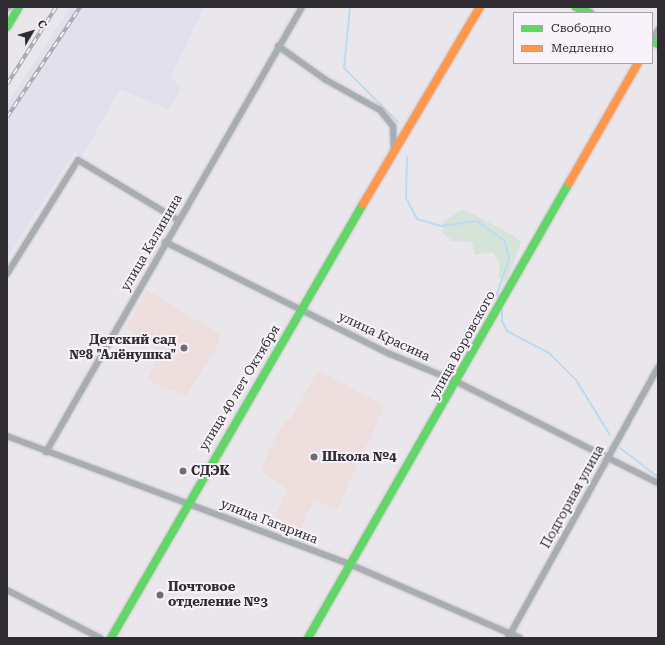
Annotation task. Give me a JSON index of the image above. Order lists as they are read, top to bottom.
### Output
{
  "streets": {
    "street": [
      "улица Калинина",
      "улица Красина",
      "улица Воровского",
      "улица 40 лет Октября",
      "Подгорная улица",
      "улица Гагарина"
    ]
  },
  "crossings": [
    ["улица Калинина", "улица Красина"],
    ["улица Калинина", "улица 40 лет Октября"],
    ["улица Калинина", "улица Гагарина"],
    ["улица Красина", "улица Воровского"],
    ["улица Красина", "улица 40 лет Октября"],
    ["улица Красина", "Подгорная улица"],
    ["улица Воровского", "улица Гагарина"],
    ["улица 40 лет Октября", "улица Гагарина"],
    ["Подгорная улица", "улица Гагарина"]
  ],
  "places": [
    "Детский сад №8 \"Алёнушка\"",
    "Школа №4",
    "СДЭК",
    "Почтовое отделение №3"
  ],
  "legend": ["Свободно", "Медленно"],
  "north": "top right"
}
